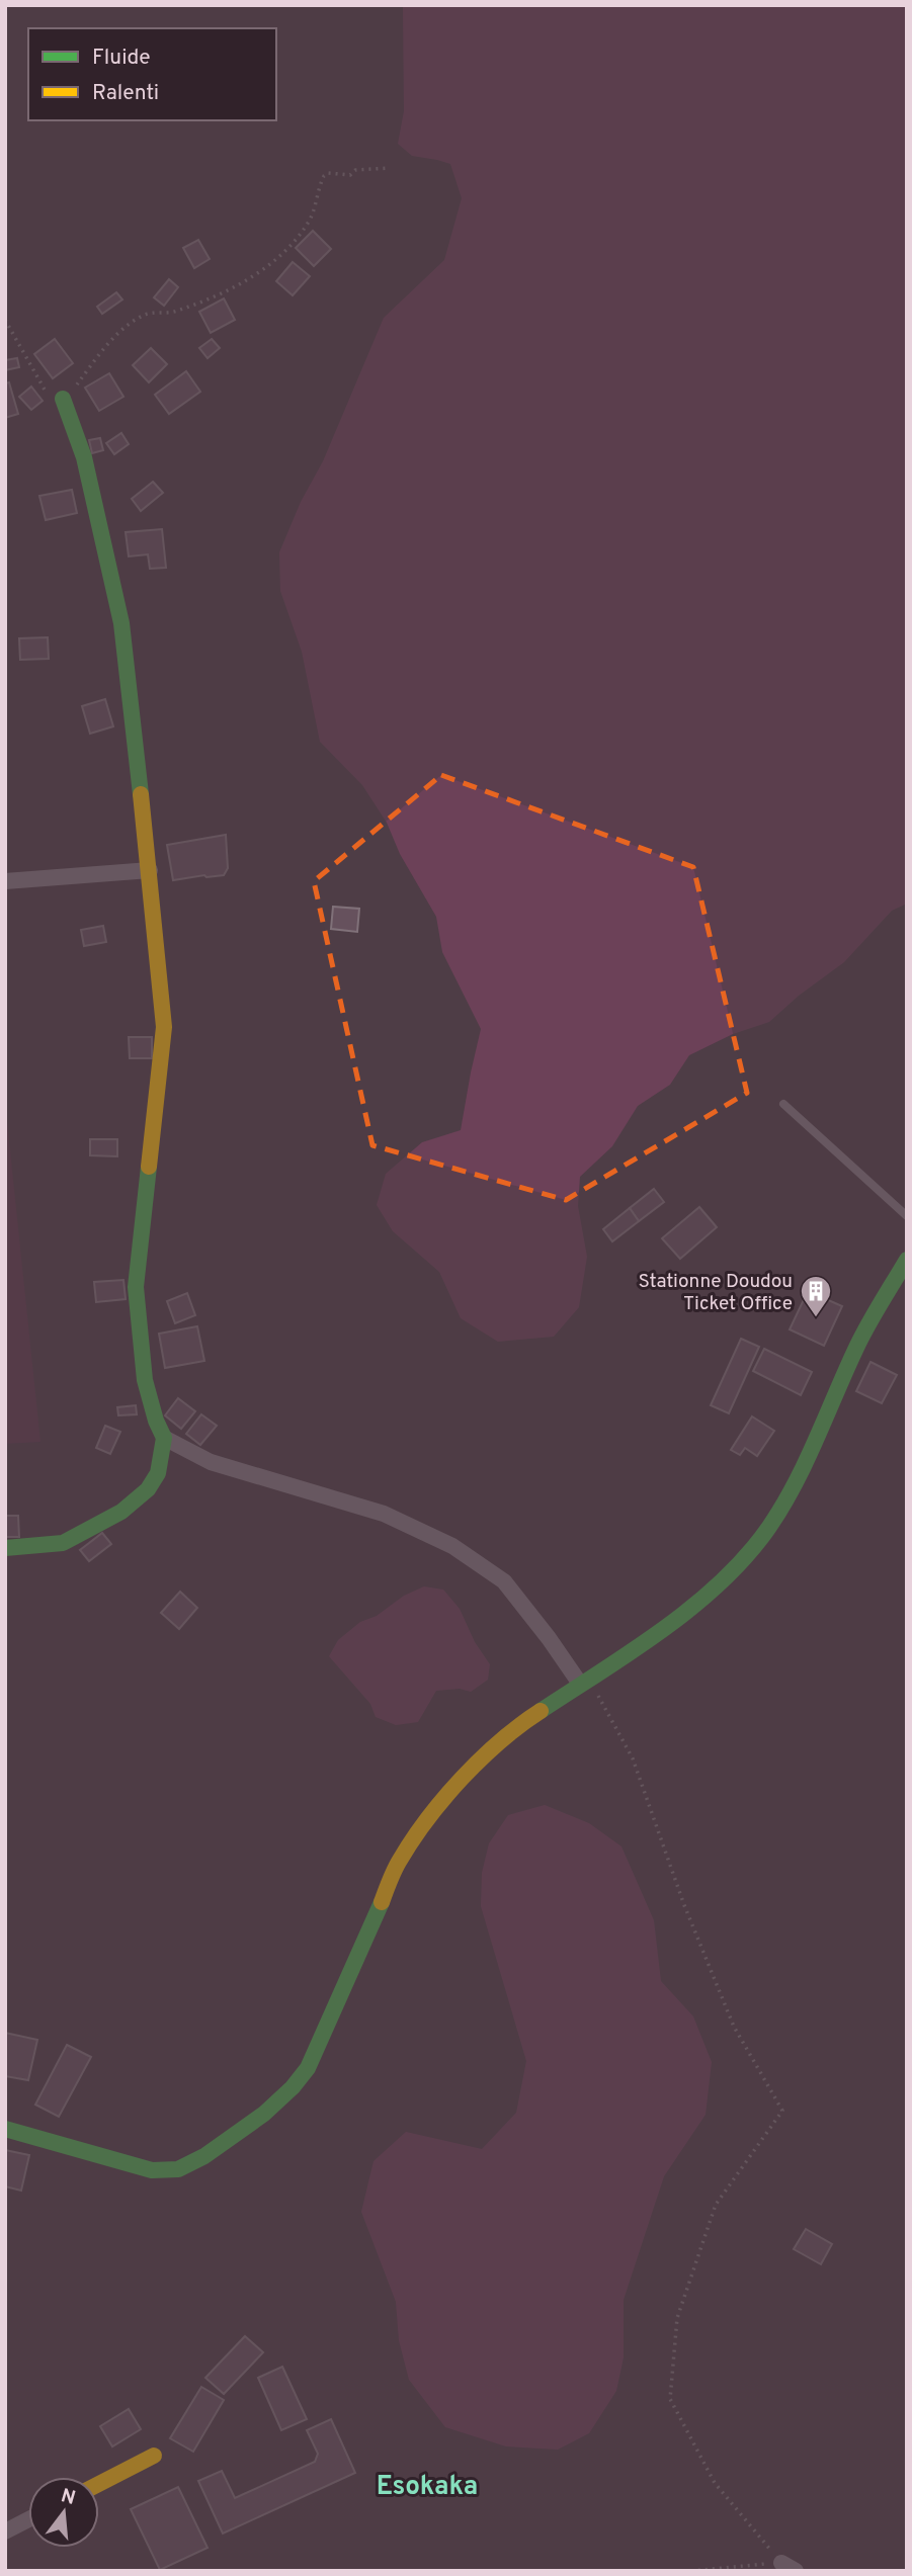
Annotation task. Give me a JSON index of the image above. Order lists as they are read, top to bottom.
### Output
{
  "districts": ["Esokaka"],
  "places": {
    "building": ["Stationne Doudou Ticket Office"]
  },
  "legend": ["Fluide", "Ralenti"],
  "north": "top"
}
